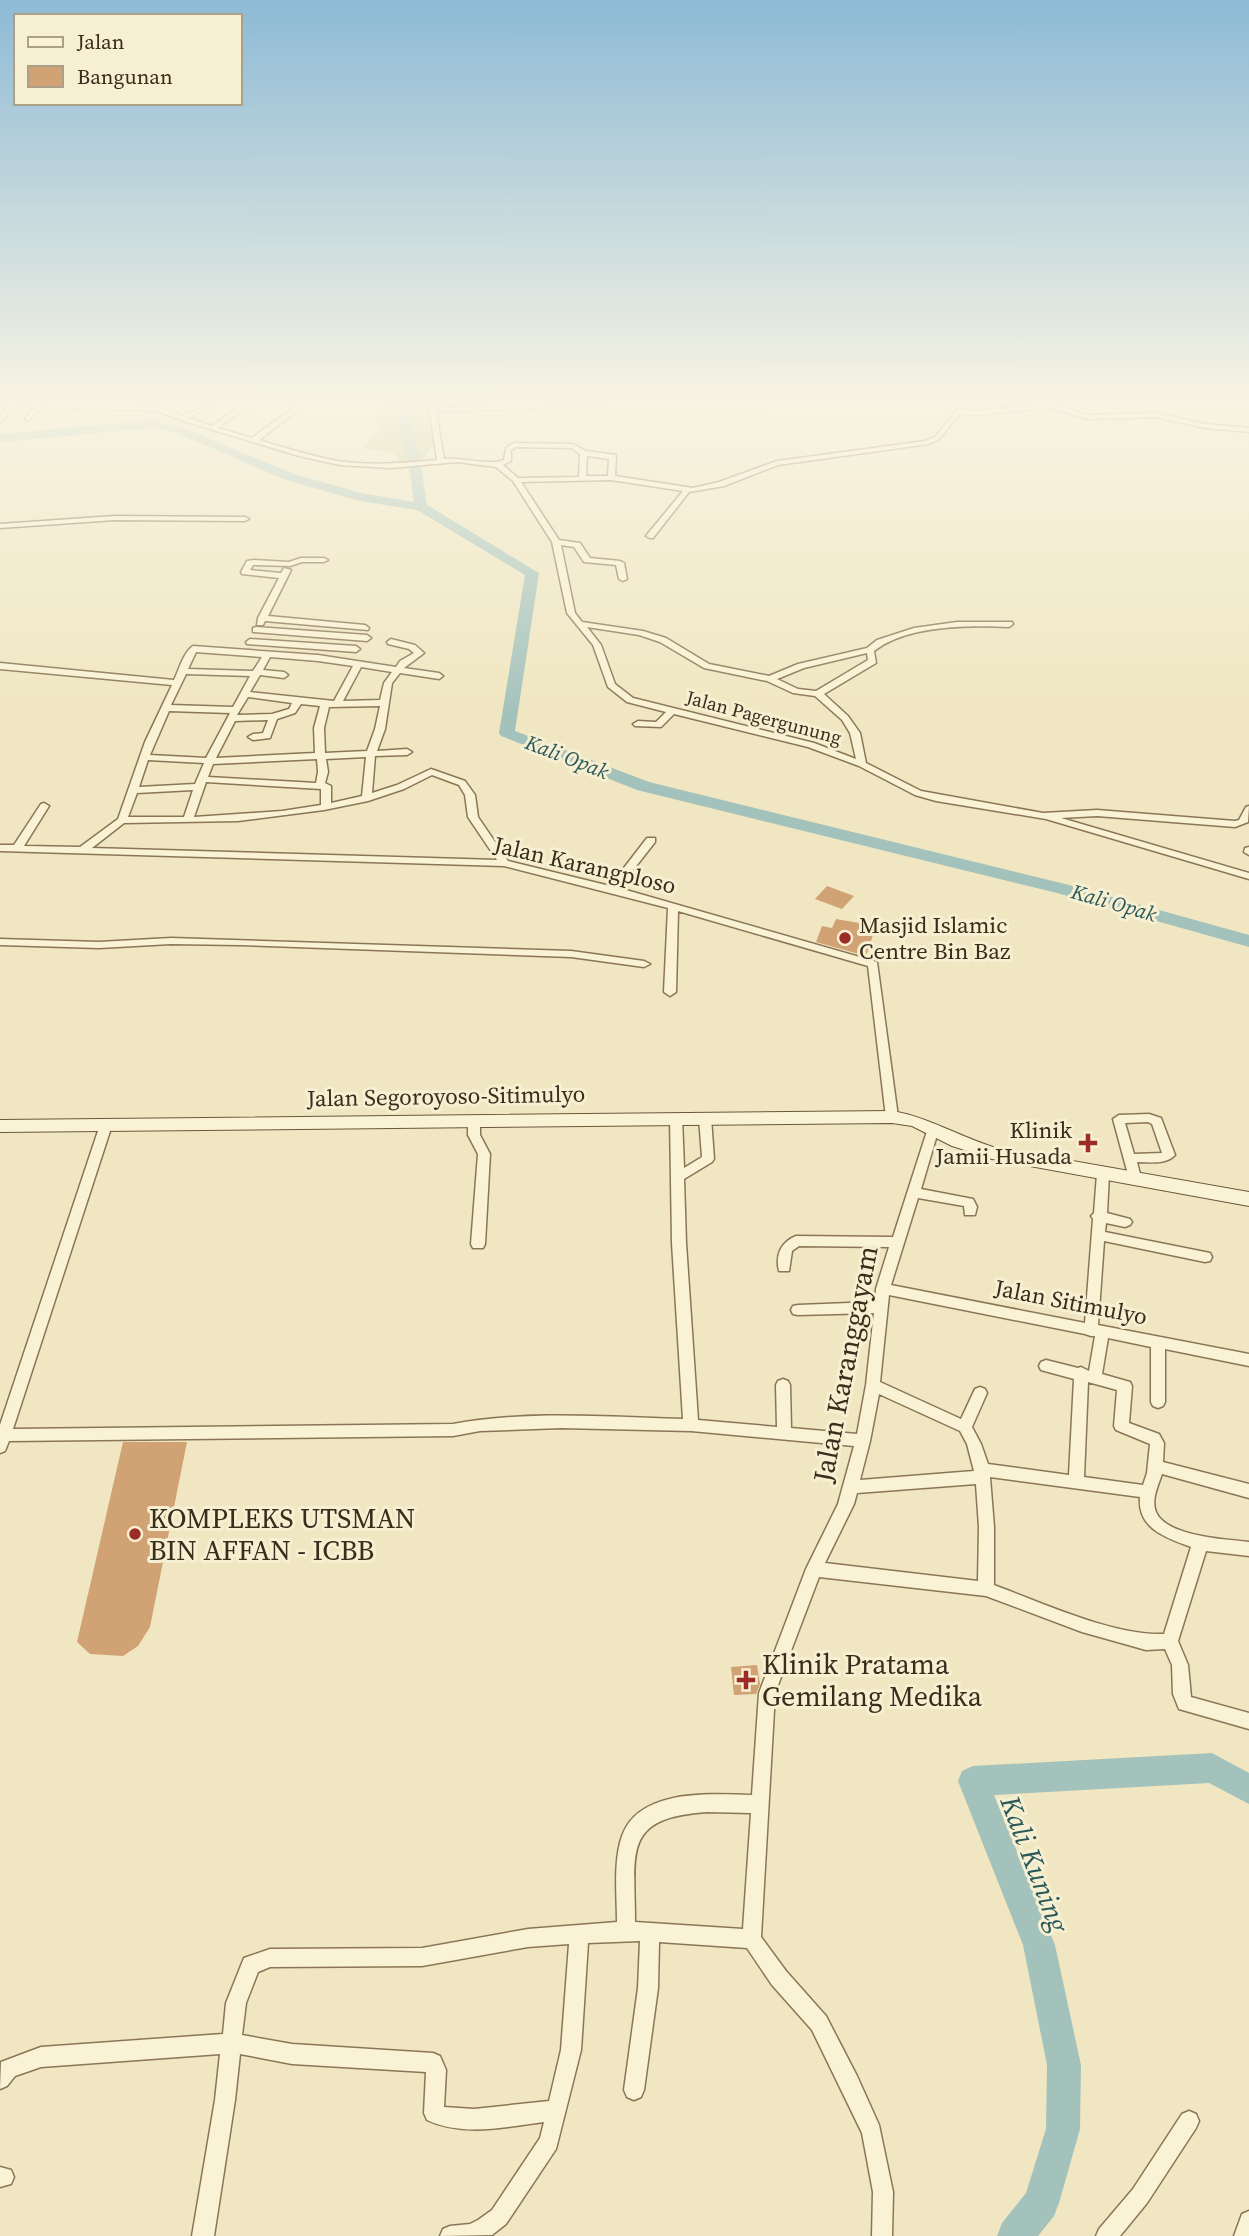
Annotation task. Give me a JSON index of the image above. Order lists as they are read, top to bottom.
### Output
{
  "streets": {
    "main road": ["Jalan Segoroyoso-Sitimulyo"],
    "street": [
      "Jalan Pagergunung",
      "Jalan Karangploso",
      "Jalan Sitimulyo",
      "Jalan Karanggayam"
    ]
  },
  "crossings": [
    ["Jalan Karangploso", "Jalan Segoroyoso-Sitimulyo"],
    ["Jalan Segoroyoso-Sitimulyo", "Jalan Karanggayam"],
    ["Jalan Sitimulyo", "Jalan Karanggayam"]
  ],
  "water": ["Kali Opak", "Kali Kuning"],
  "places": {
    "other": ["Masjid Islamic Centre Bin Baz", "KOMPLEKS UTSMAN BIN AFFAN - ICBB"],
    "health": ["Klinik Jamii Husada", "Klinik Pratama Gemilang Medika"]
  },
  "legend": ["Jalan", "Bangunan"]
}
